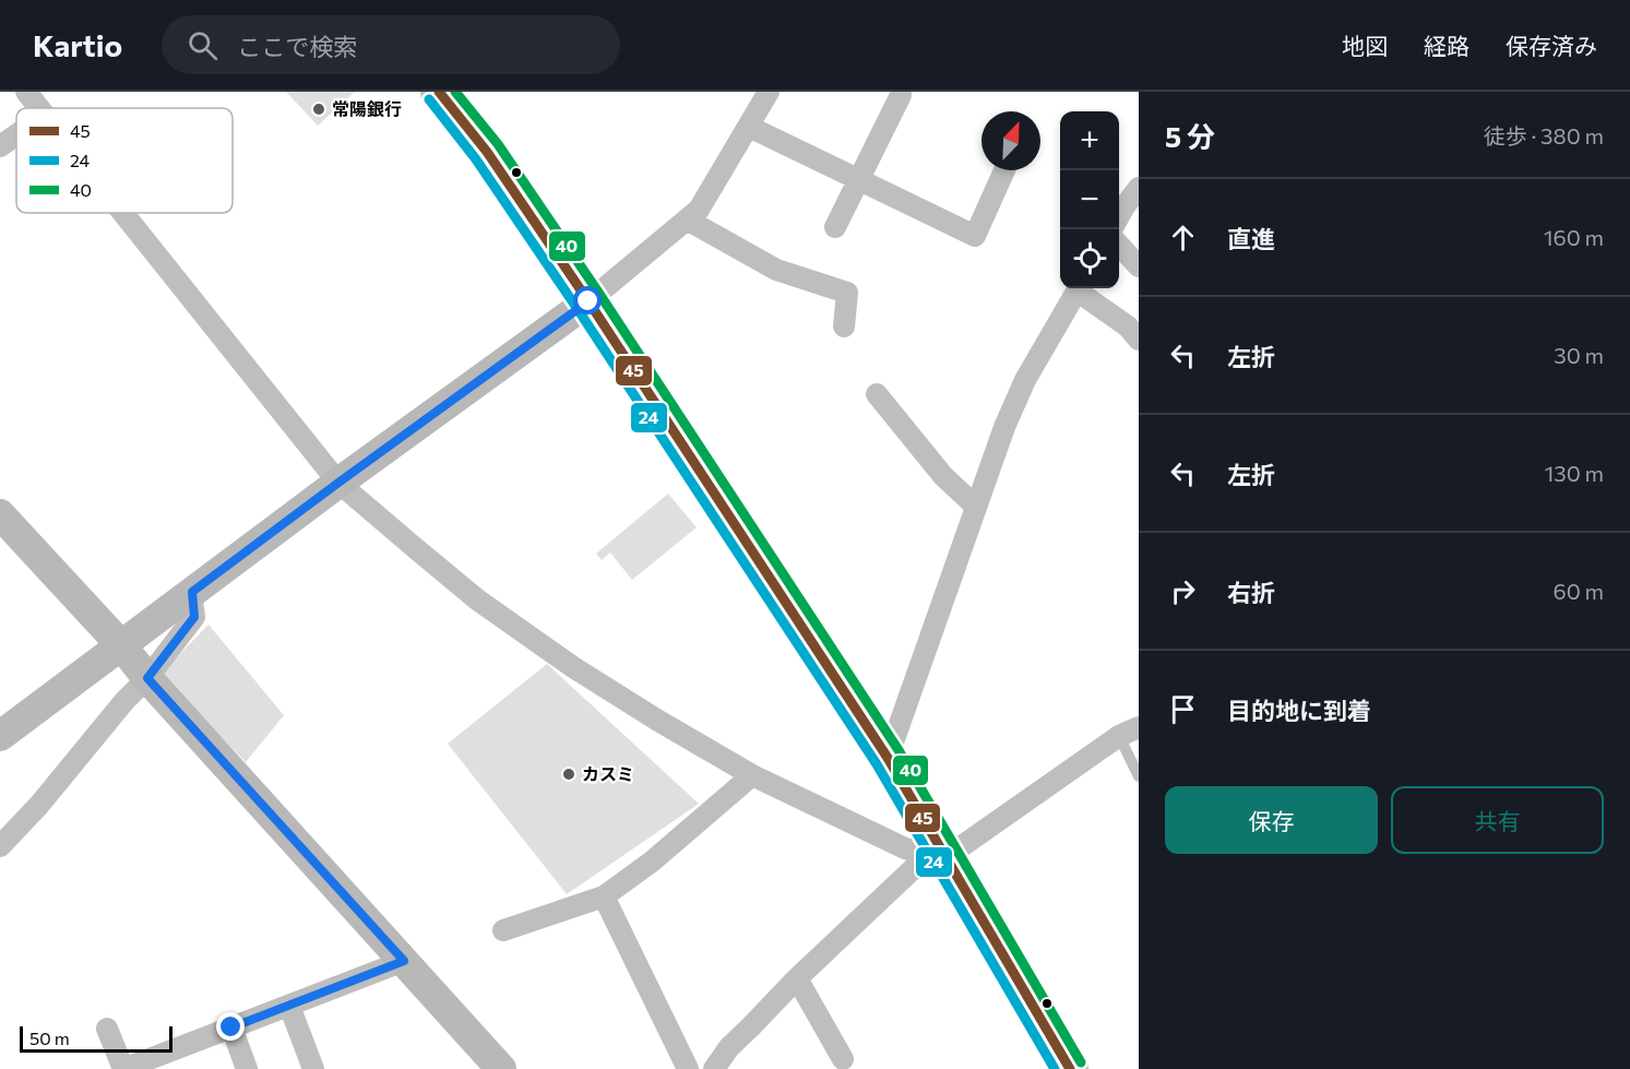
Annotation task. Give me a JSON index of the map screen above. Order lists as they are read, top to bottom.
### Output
{
  "places": ["常陽銀行", "カスミ"],
  "lines": ["transit line 45", "transit line 40", "transit line 24"],
  "legend": ["45", "24", "40"],
  "scale_bar": "50 m",
  "north": "top right",
  "page": {
    "header": "Kartio",
    "search": "ここで検索",
    "nav": ["地図", "経路", "保存済み"],
    "heading": ["5 分", "徒歩 · 380 m"],
    "map_buttons": ["+", "−"],
    "list": [
      ["直進", "160 m"],
      ["左折", "30 m"],
      ["左折", "130 m"],
      ["右折", "60 m"],
      "目的地に到着"
    ],
    "buttons": ["保存", "共有"],
    "scale": "50 m"
  }
}
